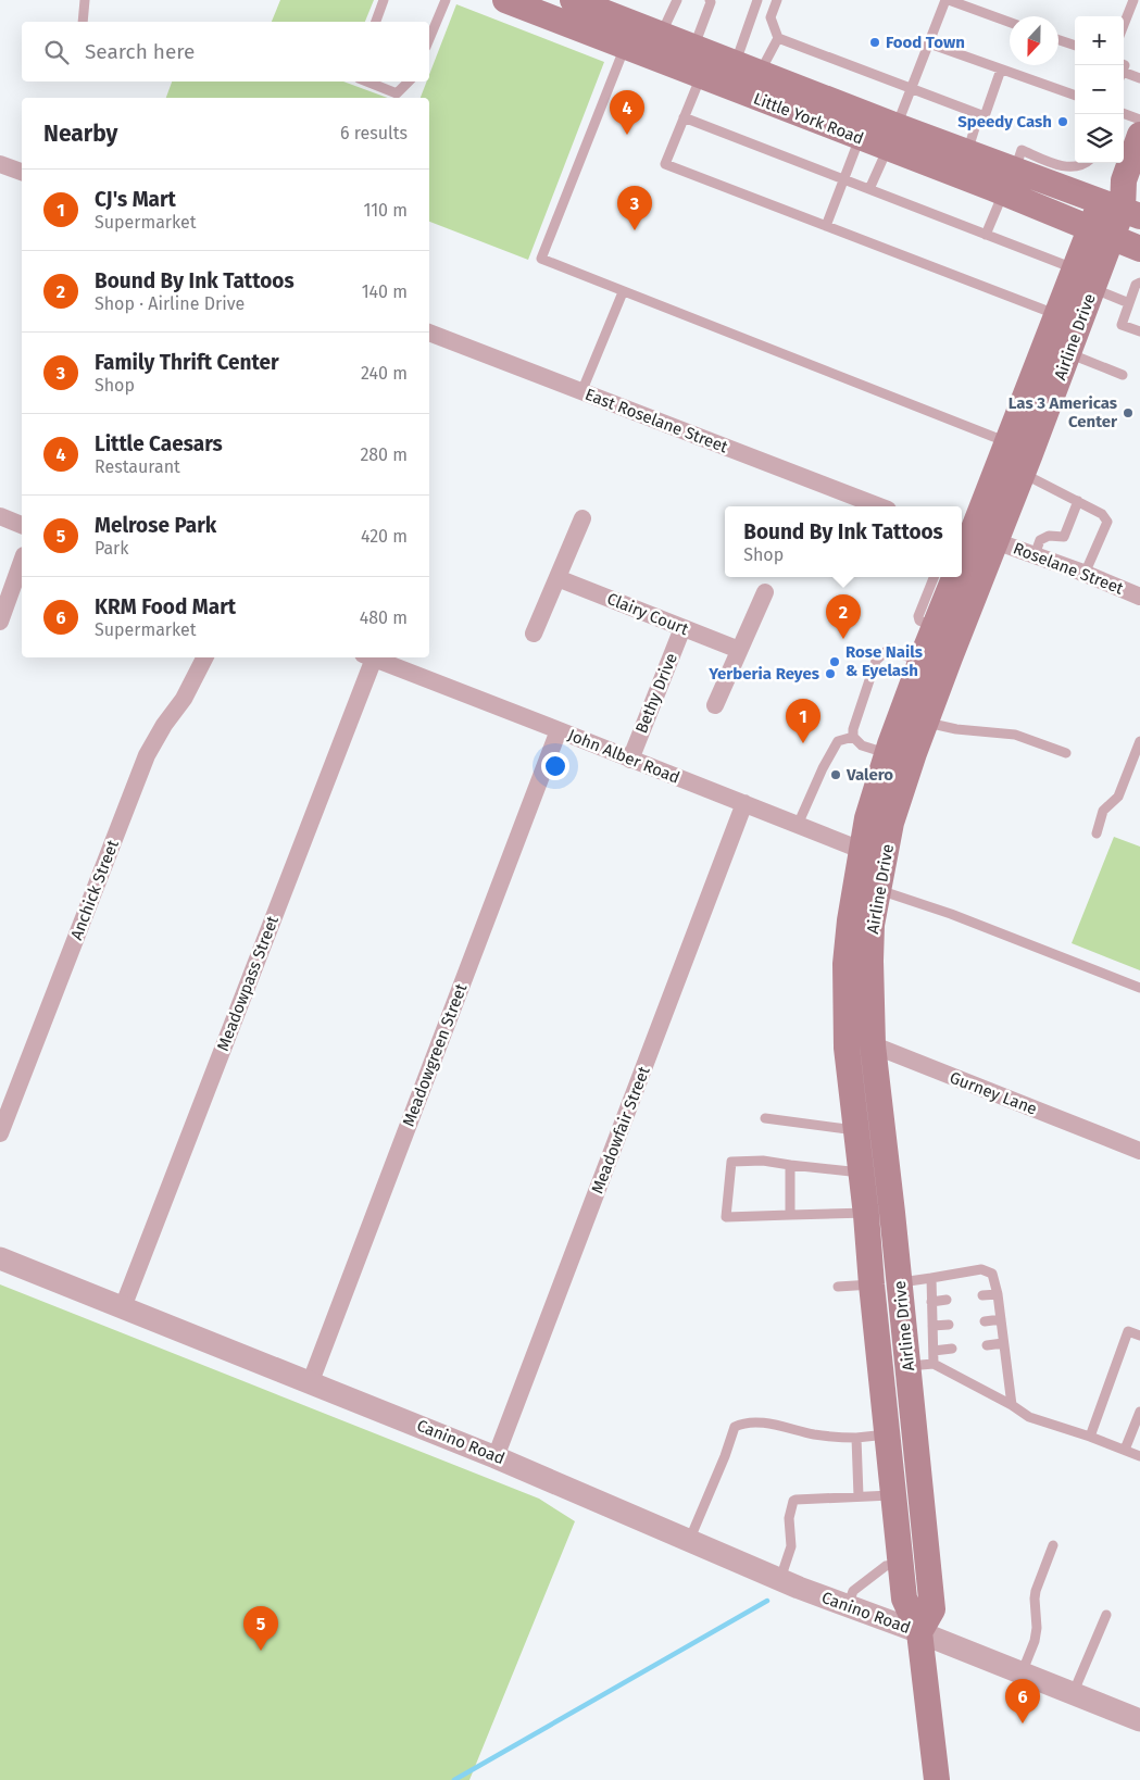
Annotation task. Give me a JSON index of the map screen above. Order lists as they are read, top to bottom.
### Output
{
  "streets": {
    "main road": ["Little York Road", "Airline Drive"],
    "street": [
      "East Roselane Street",
      "Roselane Street",
      "Clairy Court",
      "Bethy Drive",
      "John Alber Road",
      "Anchick Street",
      "Meadowpass Street",
      "Meadowgreen Street",
      "Gurney Lane",
      "Meadowfair Street",
      "Canino Road"
    ]
  },
  "crossings": [
    ["Little York Road", "Airline Drive"],
    ["Airline Drive", "Roselane Street"],
    ["Airline Drive", "John Alber Road"],
    ["Airline Drive", "Gurney Lane"],
    ["Airline Drive", "Canino Road"],
    ["Clairy Court", "Bethy Drive"],
    ["Bethy Drive", "John Alber Road"],
    ["John Alber Road", "Meadowgreen Street"],
    ["John Alber Road", "Meadowfair Street"],
    ["Meadowpass Street", "Canino Road"],
    ["Meadowgreen Street", "Canino Road"],
    ["Meadowfair Street", "Canino Road"]
  ],
  "places": [
    "Food Town",
    "Speedy Cash",
    "Las 3 Americas Center",
    "Rose Nails & Eyelash",
    "Yerberia Reyes",
    "Valero"
  ],
  "north": "bottom",
  "page": {
    "map_buttons": ["+", "−"],
    "search": "Search here",
    "pins": [
      "4",
      "3",
      "2",
      "1",
      "5",
      "6"
    ],
    "heading": ["Nearby", "6 results"],
    "list": [
      {
        "mark": "1",
        "name": "CJ's Mart",
        "note": "Supermarket",
        "value": "110 m"
      },
      {
        "mark": "2",
        "name": "Bound By Ink Tattoos",
        "note": "Shop · Airline Drive",
        "value": "140 m"
      },
      {
        "mark": "3",
        "name": "Family Thrift Center",
        "note": "Shop",
        "value": "240 m"
      },
      {
        "mark": "4",
        "name": "Little Caesars",
        "note": "Restaurant",
        "value": "280 m"
      },
      {
        "mark": "5",
        "name": "Melrose Park",
        "note": "Park",
        "value": "420 m"
      },
      {
        "mark": "6",
        "name": "KRM Food Mart",
        "note": "Supermarket",
        "value": "480 m"
      }
    ],
    "popup": ["Bound By Ink Tattoos", "Shop"]
  }
}
